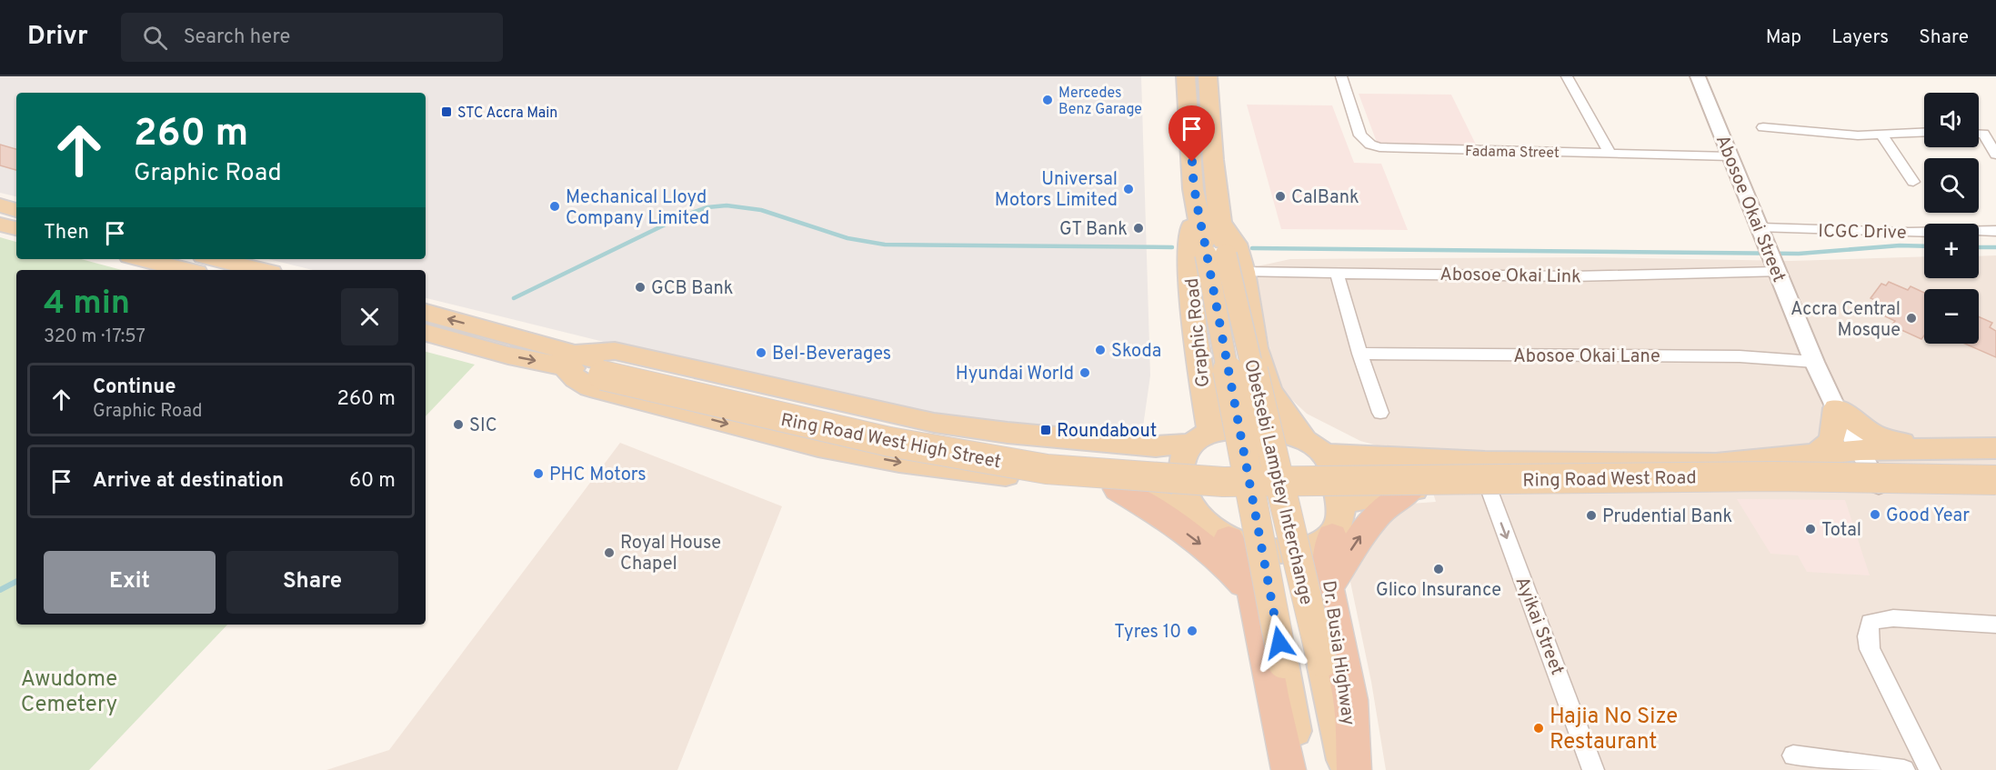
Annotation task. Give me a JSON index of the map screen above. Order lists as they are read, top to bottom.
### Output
{
  "streets": {
    "highway": ["Dr. Busia Highway"],
    "main road": [
      "Graphic Road",
      "Ring Road West High Street",
      "Ring Road West Road",
      "Obetsebi Lamptey Interchange"
    ],
    "street": [
      "Fadama Street",
      "Abosoe Okai Street",
      "ICGC Drive",
      "Abosoe Okai Link",
      "Abosoe Okai Lane",
      "Ayikai Street"
    ]
  },
  "crossings": [
    ["Fadama Street", "Abosoe Okai Street"],
    ["Abosoe Okai Street", "ICGC Drive"],
    ["Abosoe Okai Street", "Abosoe Okai Link"],
    ["Abosoe Okai Street", "Abosoe Okai Lane"],
    ["Abosoe Okai Street", "Ring Road West Road"],
    ["Abosoe Okai Link", "Obetsebi Lamptey Interchange"],
    ["Graphic Road", "Ring Road West High Street"],
    ["Graphic Road", "Ring Road West Road"],
    ["Graphic Road", "Obetsebi Lamptey Interchange"],
    ["Graphic Road", "Dr. Busia Highway"],
    ["Ring Road West High Street", "Ring Road West Road"],
    ["Ring Road West High Street", "Dr. Busia Highway"],
    ["Ring Road West Road", "Ayikai Street"],
    ["Ring Road West Road", "Dr. Busia Highway"]
  ],
  "one_way": ["Ayikai Street"],
  "parks": ["Awudome Cemetery"],
  "places": {
    "other": [
      "Mercedes Benz Garage",
      "Universal Motors Limited",
      "CalBank",
      "Mechanical Lloyd Company Limited",
      "GT Bank",
      "GCB Bank",
      "Accra Central Mosque",
      "Skoda",
      "Bel-Beverages",
      "Hyundai World",
      "SIC",
      "PHC Motors",
      "Good Year",
      "Prudential Bank",
      "Total",
      "Royal House Chapel",
      "Glico Insurance",
      "Tyres 10",
      "Hajia No Size Restaurant"
    ],
    "transit": ["STC Accra Main", "Roundabout"]
  },
  "page": {
    "header": "Drivr",
    "search": "Search here",
    "nav": ["Map", "Layers", "Share"],
    "map_buttons": ["+", "−"],
    "turn": ["260 m", "Graphic Road"],
    "then": "Then",
    "heading": ["4 min", "320 m · 17:57"],
    "list": [
      {
        "name": "Continue",
        "note": "Graphic Road",
        "value": "260 m"
      },
      {
        "name": "Arrive at destination",
        "value": "60 m"
      }
    ],
    "buttons": ["Exit", "Share"]
  }
}
